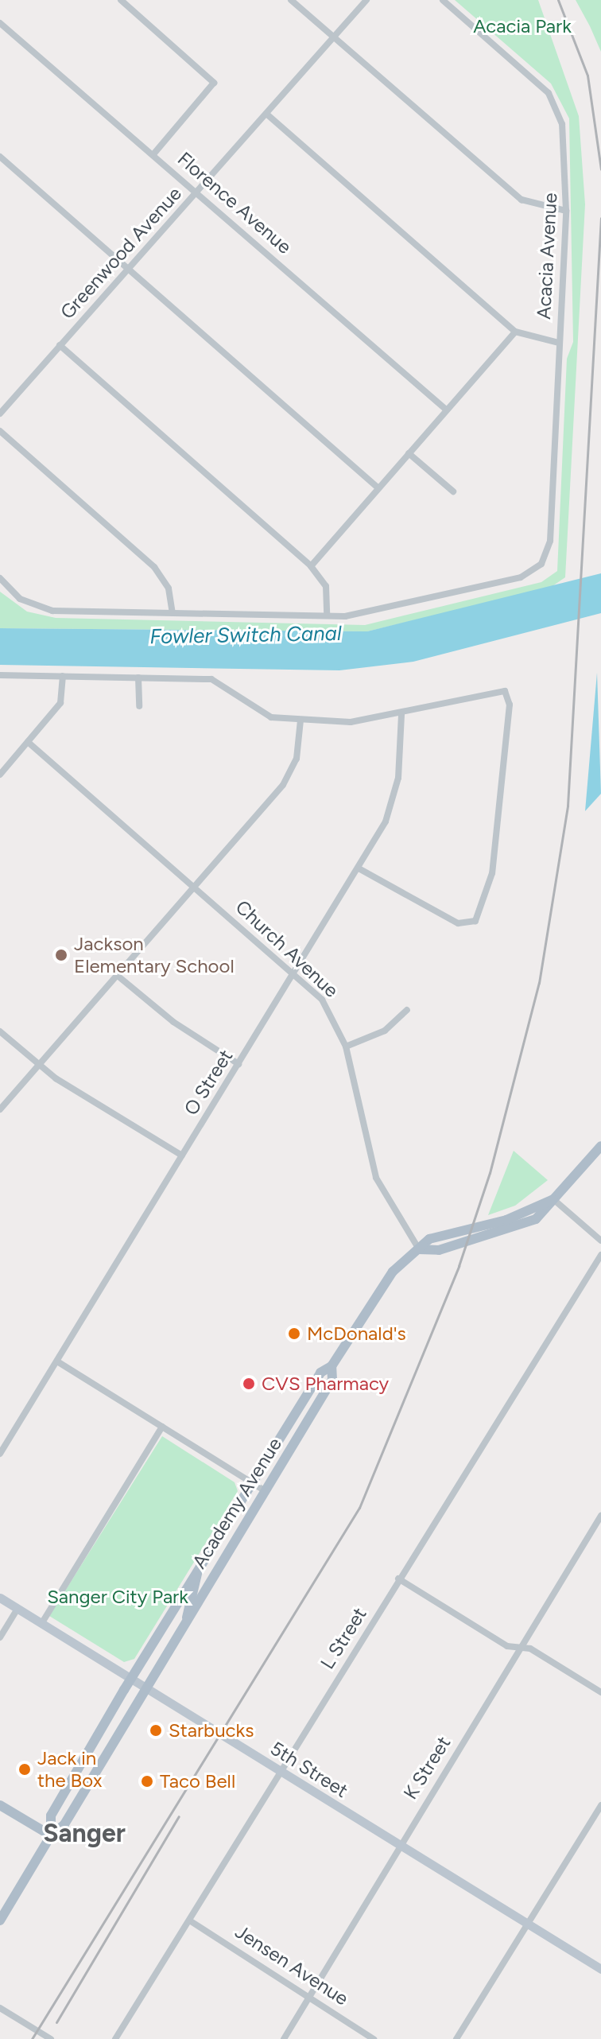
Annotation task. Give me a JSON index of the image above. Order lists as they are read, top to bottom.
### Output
{
  "streets": {
    "main road": ["Academy Avenue"],
    "street": [
      "Florence Avenue",
      "Greenwood Avenue",
      "Acacia Avenue",
      "Church Avenue",
      "O Street",
      "L Street",
      "K Street",
      "5th Street",
      "Jensen Avenue"
    ]
  },
  "crossings": [
    ["Florence Avenue", "Greenwood Avenue"],
    ["Church Avenue", "O Street"],
    ["Church Avenue", "Academy Avenue"],
    ["Academy Avenue", "5th Street"],
    ["L Street", "5th Street"],
    ["L Street", "Jensen Avenue"],
    ["K Street", "5th Street"],
    ["K Street", "Jensen Avenue"]
  ],
  "districts": ["Sanger"],
  "water": ["Fowler Switch Canal"],
  "parks": ["Acacia Park", "Sanger City Park"],
  "places": [
    "Jackson Elementary School",
    "McDonald's",
    "CVS Pharmacy",
    "Starbucks",
    "Jack in the Box",
    "Taco Bell"
  ]
}
